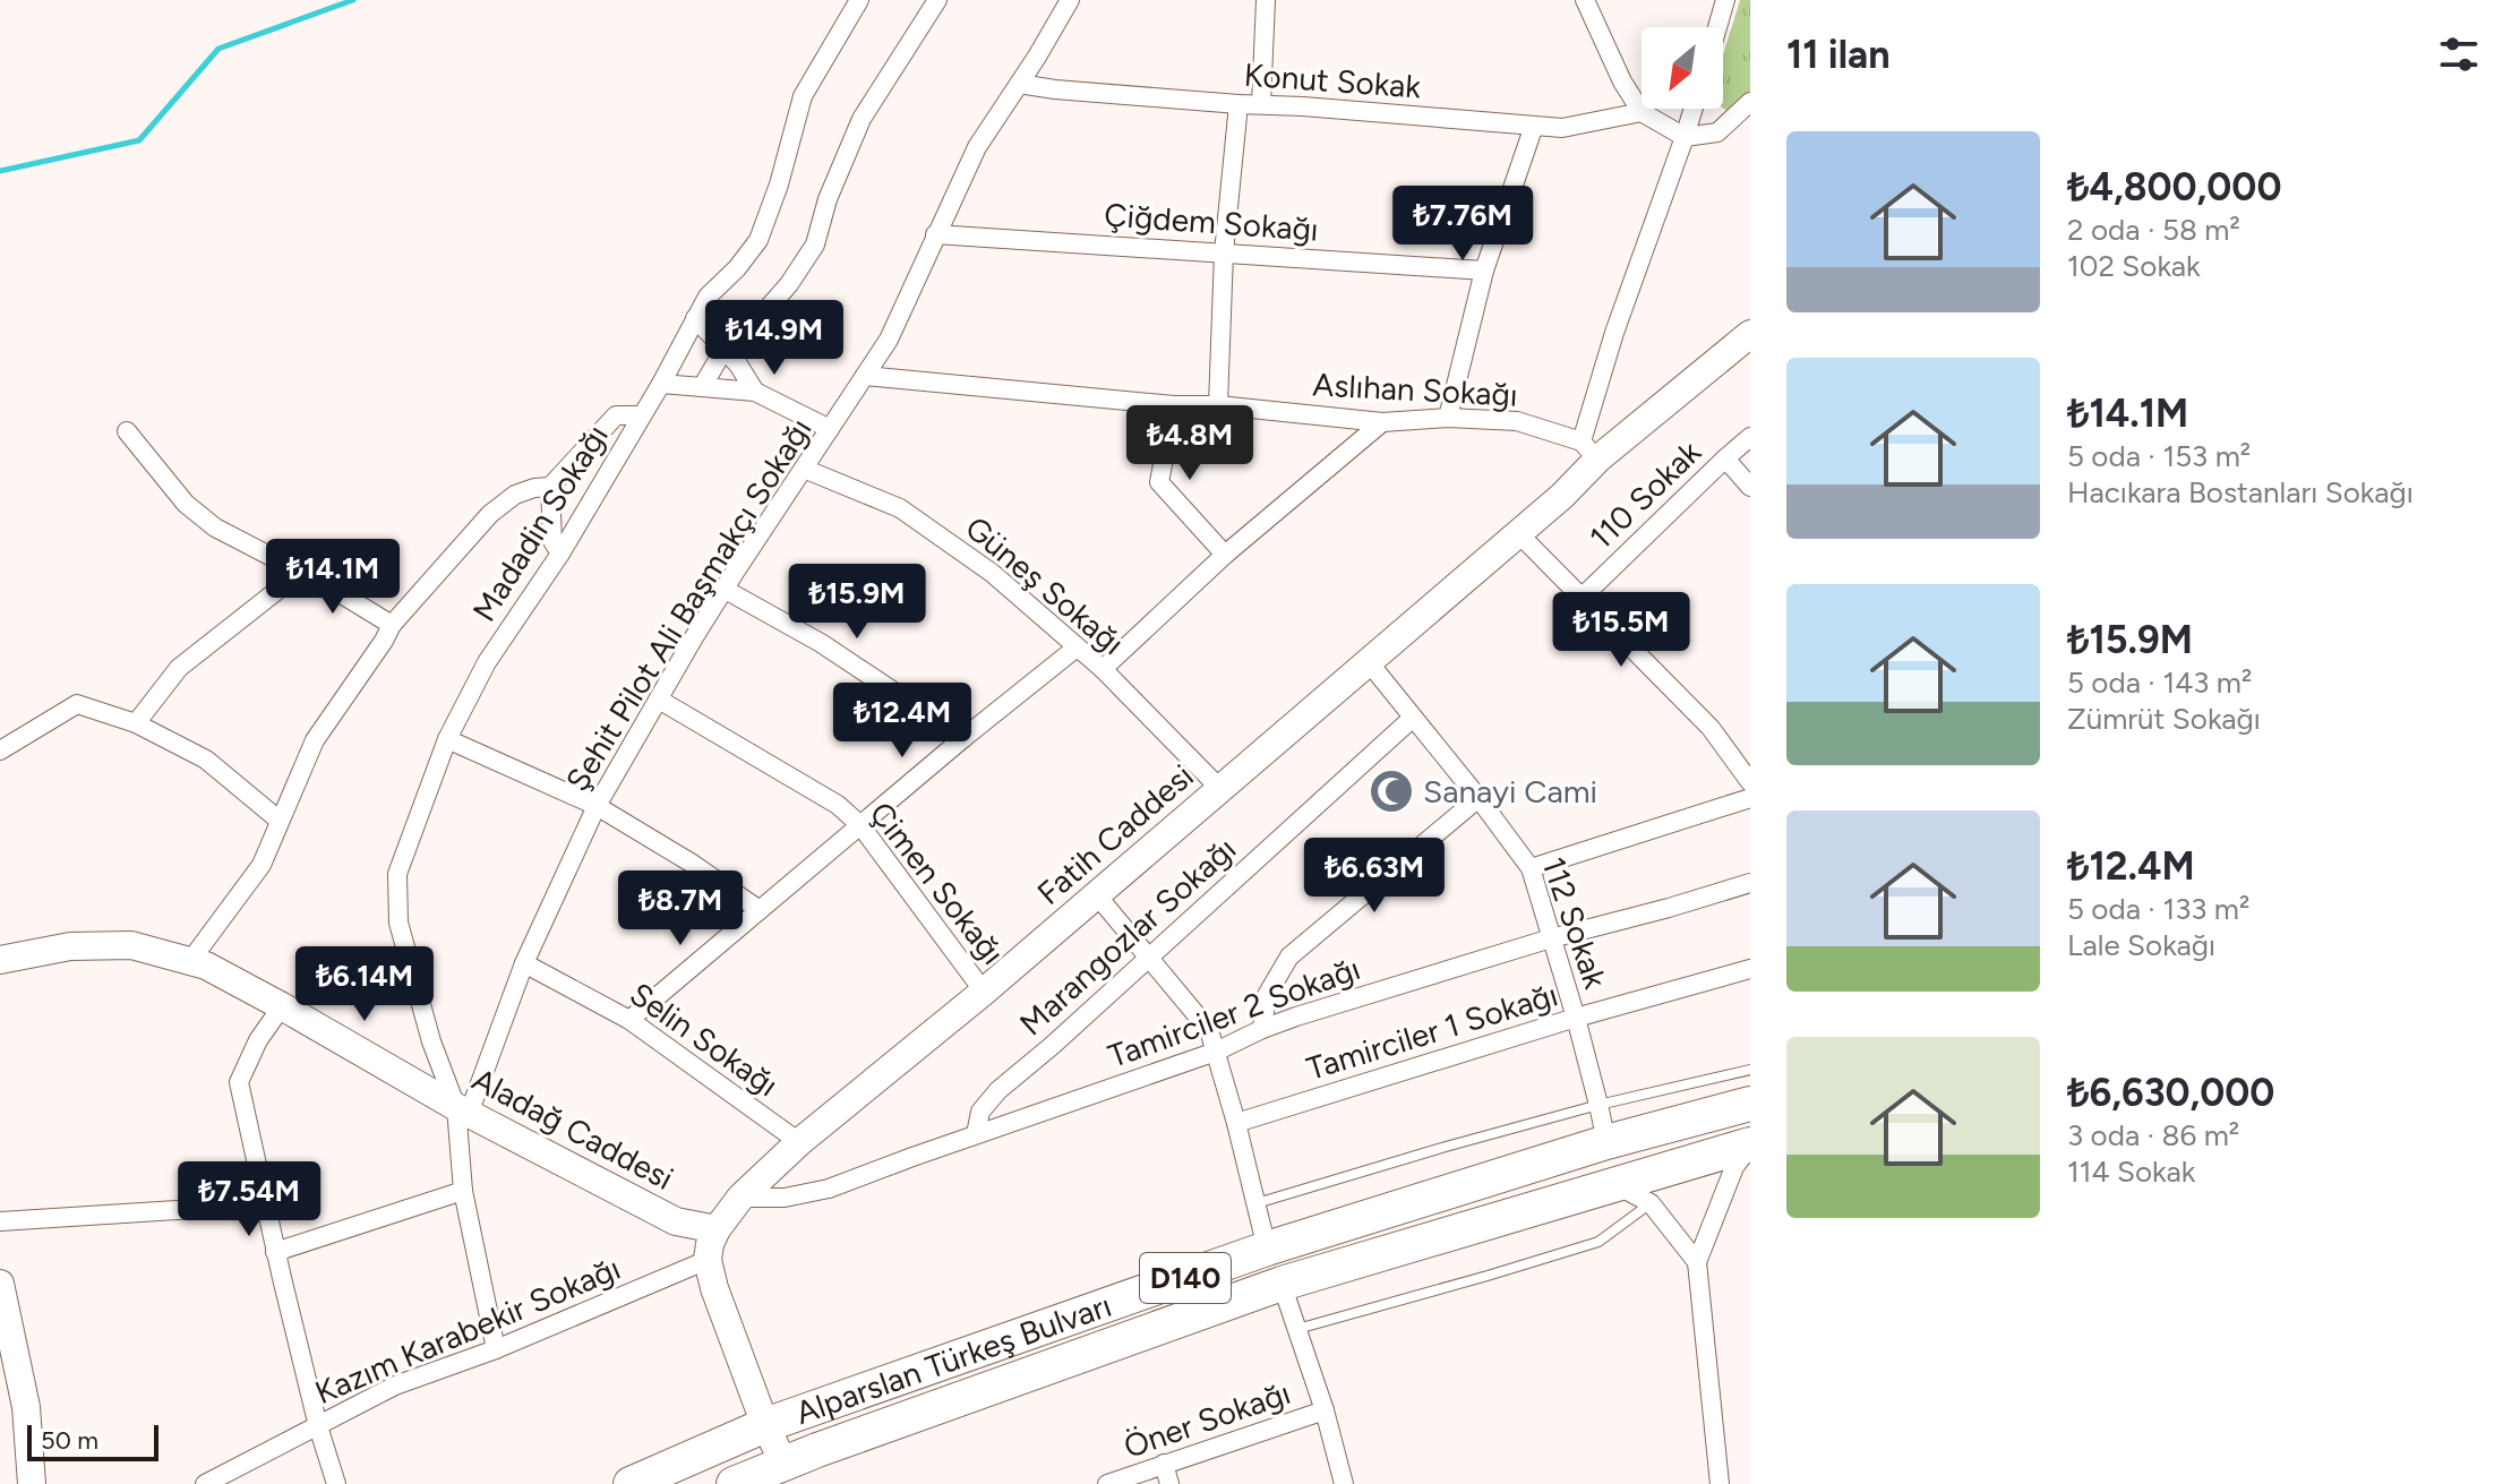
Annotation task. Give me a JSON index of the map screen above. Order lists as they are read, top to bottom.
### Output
{
  "streets": {
    "highway": ["D140", "Alparslan Türkeş Bulvarı"],
    "main road": ["Fatih Caddesi", "Aladağ Caddesi"],
    "street": [
      "Konut Sokak",
      "Çiğdem Sokağı",
      "Aslıhan Sokağı",
      "110 Sokak",
      "Madadin Sokağı",
      "Güneş Sokağı",
      "Şehit Pilot Ali Başmakçı Sokağı",
      "Çimen Sokağı",
      "112 Sokak",
      "Marangozlar Sokağı",
      "Tamirciler 2 Sokağı",
      "Tamirciler 1 Sokağı",
      "Selin Sokağı",
      "Kazım Karabekir Sokağı",
      "Öner Sokağı"
    ]
  },
  "crossings": [
    ["Konut Sokak", "Şehit Pilot Ali Başmakçı Sokağı"],
    ["Çiğdem Sokağı", "Şehit Pilot Ali Başmakçı Sokağı"],
    ["Aslıhan Sokağı", "Şehit Pilot Ali Başmakçı Sokağı"],
    ["Aslıhan Sokağı", "Fatih Caddesi"],
    ["Madadin Sokağı", "Şehit Pilot Ali Başmakçı Sokağı"],
    ["Madadin Sokağı", "Aladağ Caddesi"],
    ["Güneş Sokağı", "Şehit Pilot Ali Başmakçı Sokağı"],
    ["Güneş Sokağı", "Fatih Caddesi"],
    ["Şehit Pilot Ali Başmakçı Sokağı", "Çimen Sokağı"],
    ["Şehit Pilot Ali Başmakçı Sokağı", "Selin Sokağı"],
    ["Şehit Pilot Ali Başmakçı Sokağı", "Aladağ Caddesi"],
    ["Şehit Pilot Ali Başmakçı Sokağı", "Kazım Karabekir Sokağı"],
    ["Fatih Caddesi", "Çimen Sokağı"],
    ["Fatih Caddesi", "112 Sokak"],
    ["Fatih Caddesi", "Tamirciler 2 Sokağı"],
    ["Fatih Caddesi", "Selin Sokağı"],
    ["Fatih Caddesi", "Aladağ Caddesi"],
    ["Fatih Caddesi", "Kazım Karabekir Sokağı"],
    ["112 Sokak", "Marangozlar Sokağı"],
    ["112 Sokak", "Tamirciler 2 Sokağı"],
    ["112 Sokak", "Tamirciler 1 Sokağı"],
    ["112 Sokak", "Alparslan Türkeş Bulvarı"],
    ["Marangozlar Sokağı", "Tamirciler 2 Sokağı"]
  ],
  "places": {
    "mosque": ["Sanayi Cami"]
  },
  "scale_bar": "50 m",
  "north": "bottom left",
  "page": {
    "heading": "11 ilan",
    "list": [
      {
        "name": "₺4,800,000",
        "note": "2 oda · 58 m² · 102 Sokak"
      },
      {
        "name": "₺14.1M",
        "note": "5 oda · 153 m² · Hacıkara Bostanları Sokağı"
      },
      {
        "name": "₺15.9M",
        "note": "5 oda · 143 m² · Zümrüt Sokağı"
      },
      {
        "name": "₺12.4M",
        "note": "5 oda · 133 m² · Lale Sokağı"
      },
      {
        "name": "₺6,630,000",
        "note": "3 oda · 86 m² · 114 Sokak"
      }
    ],
    "price": [
      "₺7.76M",
      "₺14.9M",
      "₺4.8M",
      "₺14.1M",
      "₺15.9M",
      "₺15.5M",
      "₺12.4M",
      "₺6.63M",
      "₺8.7M",
      "₺6.14M",
      "₺7.54M"
    ],
    "scale": "50 m"
  }
}
